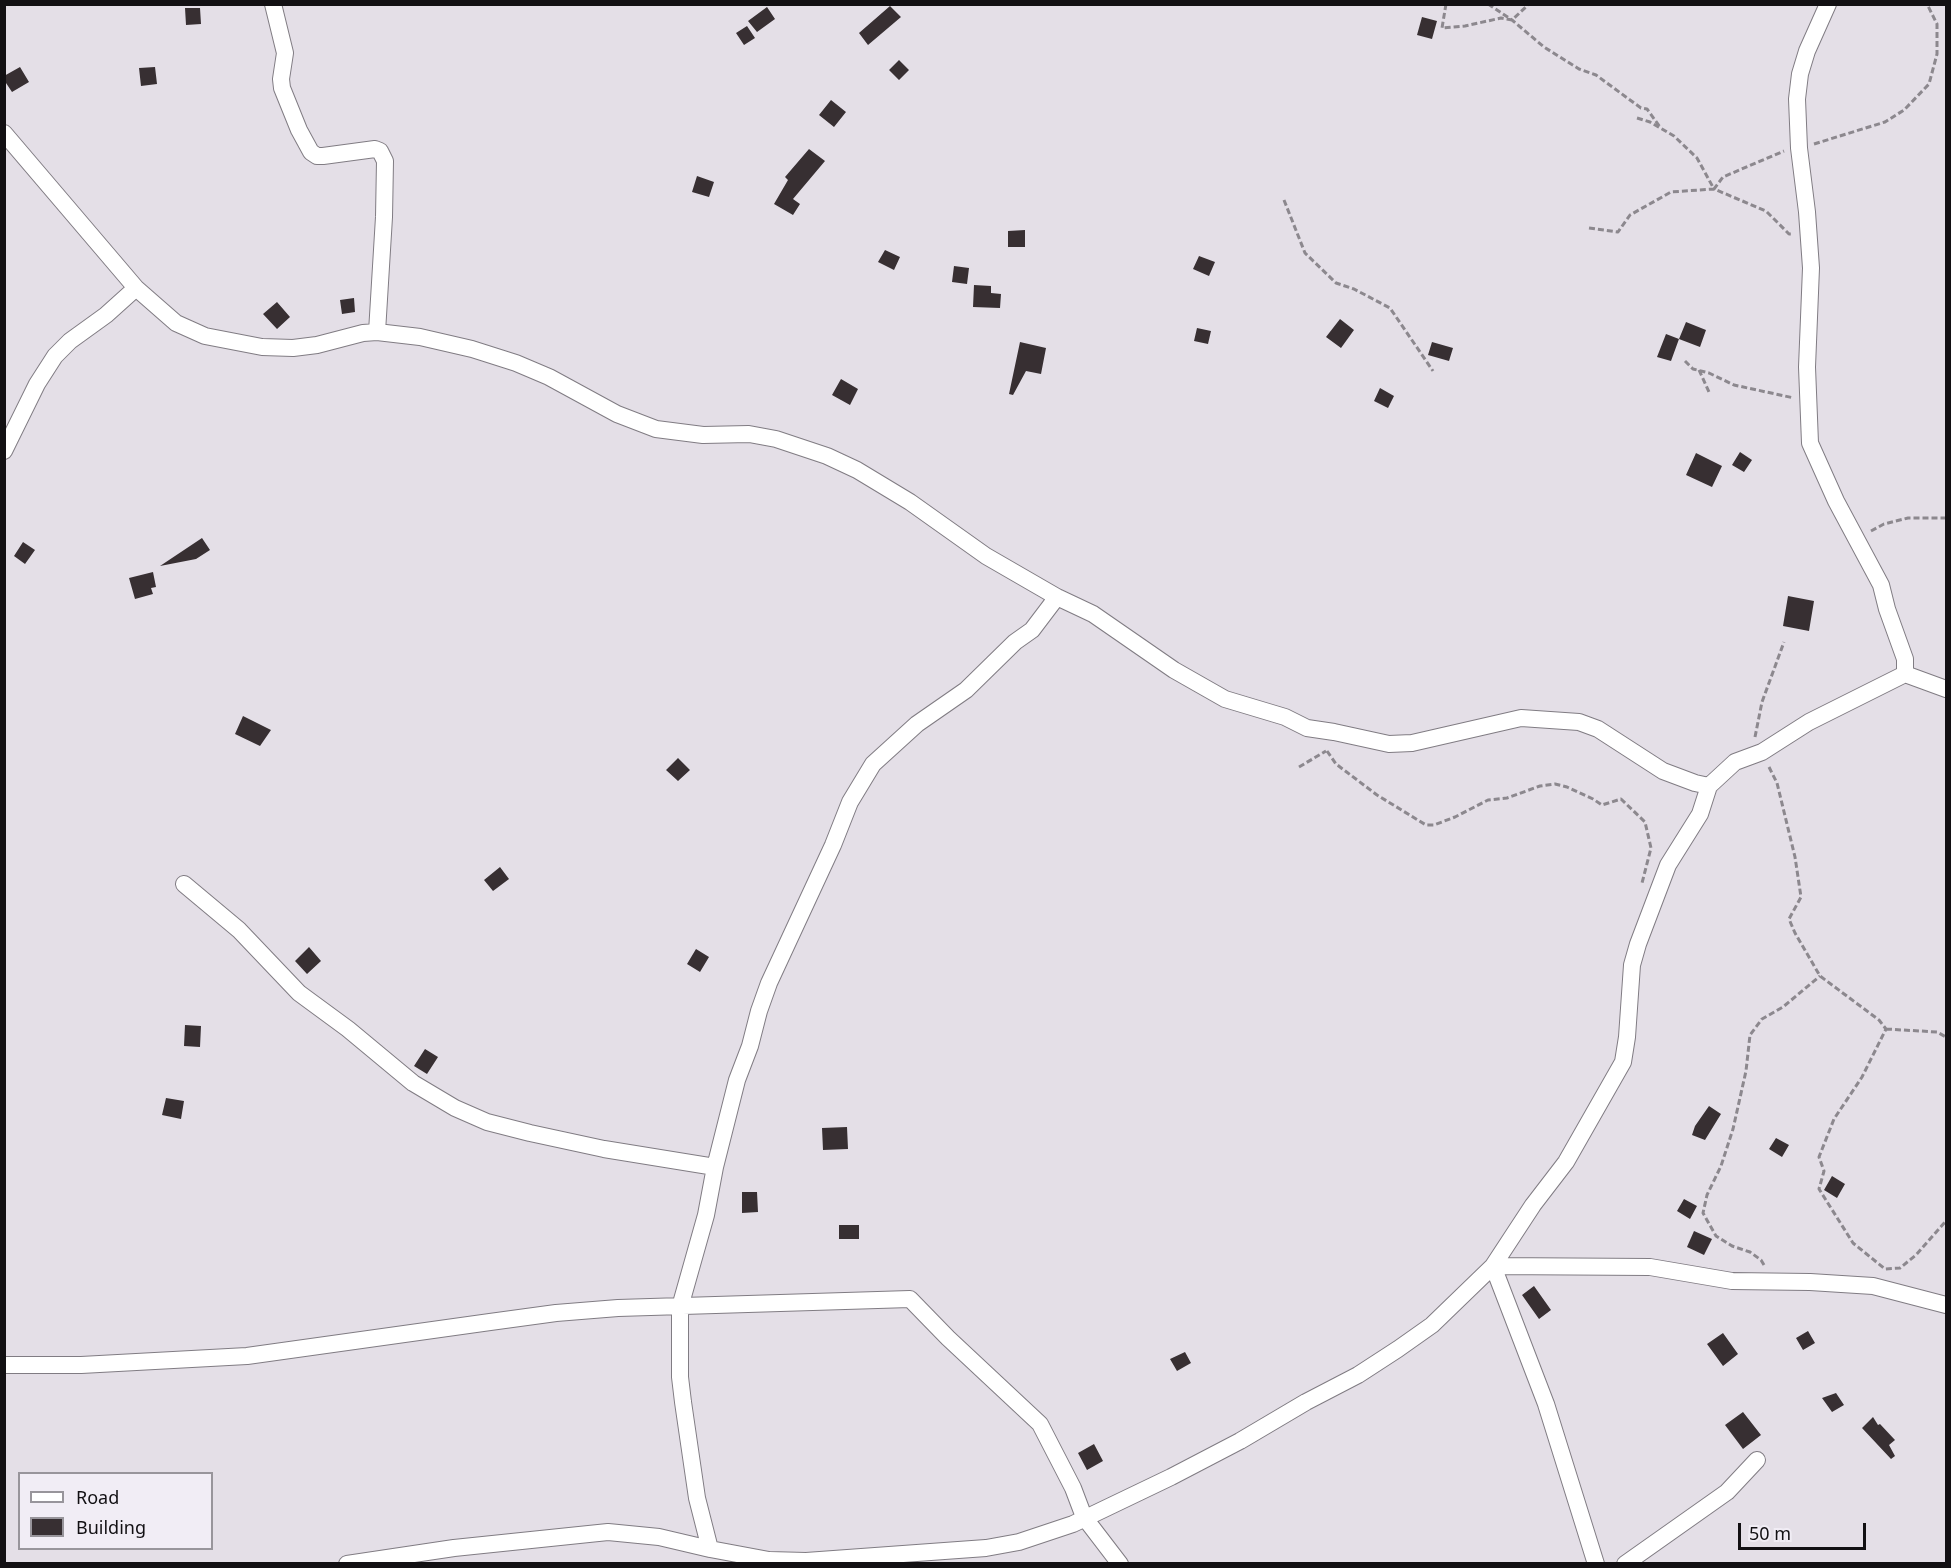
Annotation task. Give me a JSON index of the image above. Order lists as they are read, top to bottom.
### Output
{
  "legend": ["Road", "Building"],
  "scale_bar": "50 m"
}
